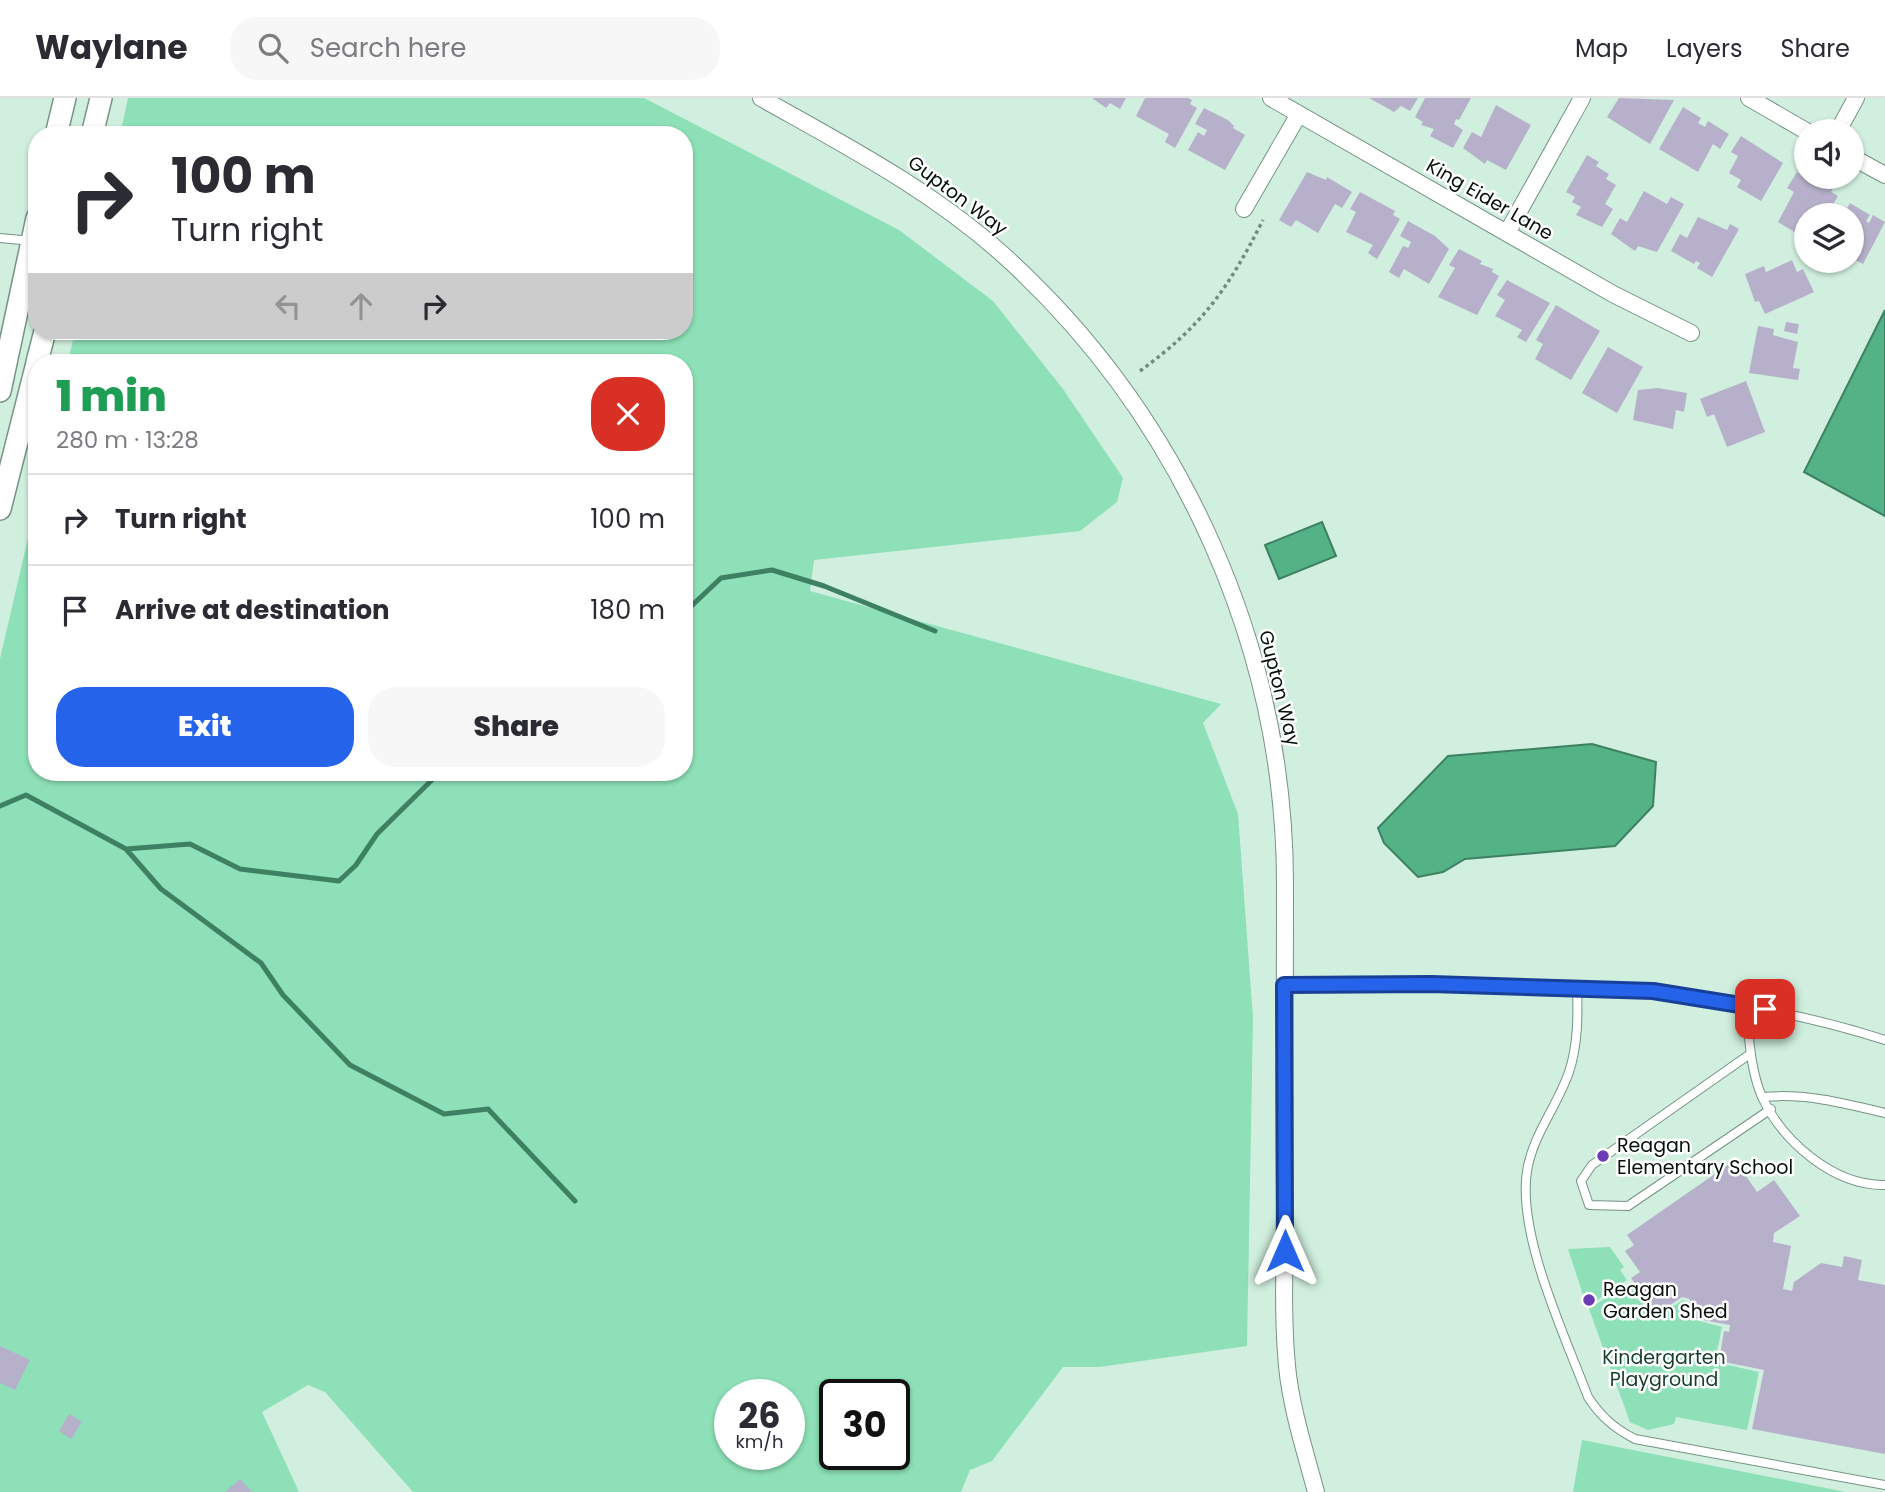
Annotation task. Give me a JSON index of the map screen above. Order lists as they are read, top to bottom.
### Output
{
  "streets": {
    "street": ["Gupton Way", "King Eider Lane"]
  },
  "parks": ["Kindergarten Playground"],
  "places": ["Reagan Elementary School", "Reagan Garden Shed"],
  "page": {
    "header": "Waylane",
    "search": "Search here",
    "nav": ["Map", "Layers", "Share"],
    "turn": ["100 m", "Turn right"],
    "heading": ["1 min", "280 m · 13:28"],
    "list": [
      {
        "name": "Turn right",
        "value": "100 m"
      },
      {
        "name": "Arrive at destination",
        "value": "180 m"
      }
    ],
    "buttons": ["Exit", "Share"],
    "speed": "26 km/h",
    "limit": "30"
  }
}
